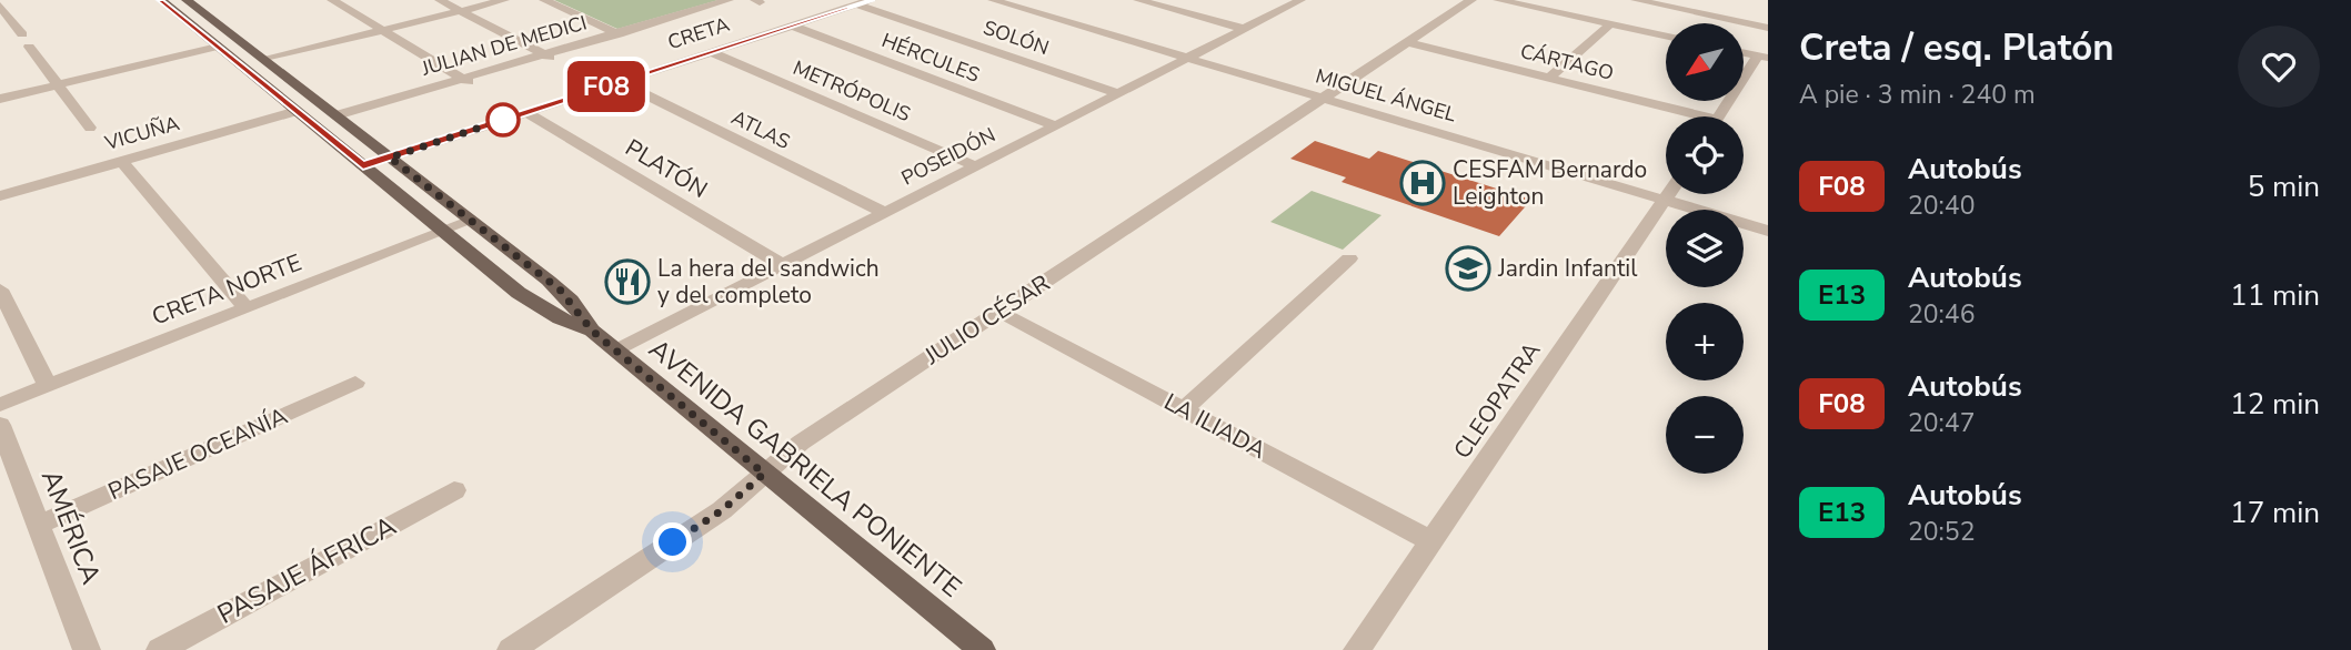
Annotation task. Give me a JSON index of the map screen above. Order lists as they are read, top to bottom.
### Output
{
  "streets": {
    "main road": ["AVENIDA GABRIELA PONIENTE"],
    "street": [
      "CRETA",
      "SOLÓN",
      "JULIAN DE MEDICI",
      "HÉRCULES",
      "CÁRTAGO",
      "METRÓPOLIS",
      "MIGUEL ÁNGEL",
      "ATLAS",
      "VICUÑA",
      "POSEIDÓN",
      "PLATÓN",
      "CRETA NORTE",
      "JULIO CÉSAR",
      "CLEOPATRA",
      "LA ILIADA",
      "PASAJE OCEANÍA",
      "AMÉRICA",
      "PASAJE ÁFRICA"
    ]
  },
  "crossings": [
    ["CRETA", "SOLÓN"],
    ["CRETA", "HÉRCULES"],
    ["CRETA", "METRÓPOLIS"],
    ["CRETA", "ATLAS"],
    ["CRETA", "PLATÓN"],
    ["CRETA", "AVENIDA GABRIELA PONIENTE"],
    ["SOLÓN", "POSEIDÓN"],
    ["JULIAN DE MEDICI", "AVENIDA GABRIELA PONIENTE"],
    ["HÉRCULES", "POSEIDÓN"],
    ["CÁRTAGO", "JULIO CÉSAR"],
    ["METRÓPOLIS", "POSEIDÓN"],
    ["MIGUEL ÁNGEL", "POSEIDÓN"],
    ["MIGUEL ÁNGEL", "JULIO CÉSAR"],
    ["MIGUEL ÁNGEL", "CLEOPATRA"],
    ["ATLAS", "POSEIDÓN"],
    ["VICUÑA", "AVENIDA GABRIELA PONIENTE"],
    ["POSEIDÓN", "PLATÓN"],
    ["POSEIDÓN", "AVENIDA GABRIELA PONIENTE"],
    ["CRETA NORTE", "AVENIDA GABRIELA PONIENTE"],
    ["JULIO CÉSAR", "LA ILIADA"],
    ["JULIO CÉSAR", "AVENIDA GABRIELA PONIENTE"],
    ["CLEOPATRA", "LA ILIADA"],
    ["PASAJE OCEANÍA", "AMÉRICA"]
  ],
  "places": {
    "hospital": ["CESFAM Bernardo Leighton"],
    "school or university": ["Jardin Infantil"],
    "restaurant": ["La hera del sandwich y del completo"]
  },
  "lines": ["bus line F08"],
  "north": "bottom left",
  "page": {
    "on_map": "F08",
    "heading": ["Creta / esq. Platón", "A pie · 3 min · 240 m"],
    "map_buttons": ["+", "−"],
    "list": [
      {
        "mark": "F08",
        "name": "Autobús",
        "note": "20:40",
        "value": "5 min"
      },
      {
        "mark": "E13",
        "name": "Autobús",
        "note": "20:46",
        "value": "11 min"
      },
      {
        "mark": "F08",
        "name": "Autobús",
        "note": "20:47",
        "value": "12 min"
      },
      {
        "mark": "E13",
        "name": "Autobús",
        "note": "20:52",
        "value": "17 min"
      }
    ]
  }
}
